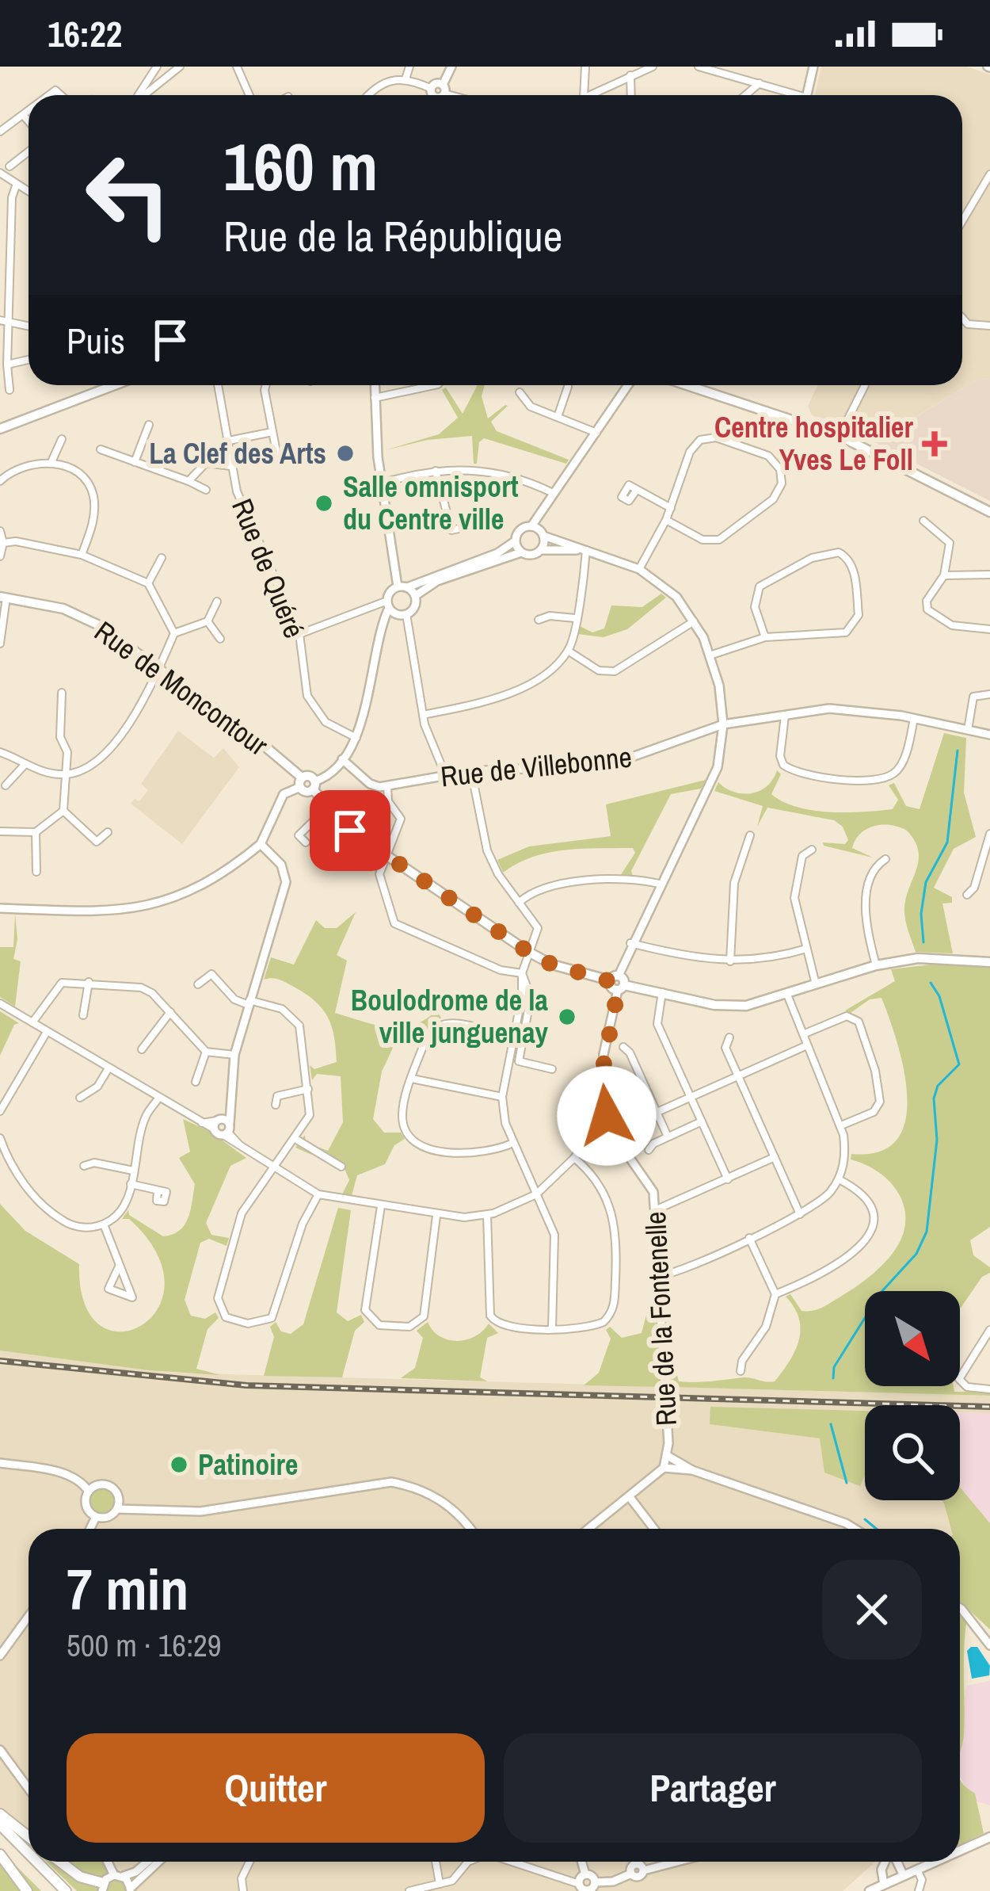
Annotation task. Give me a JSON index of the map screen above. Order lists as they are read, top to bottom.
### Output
{
  "streets": {
    "main road": ["Rue de Moncontour"],
    "street": ["Rue de Quéré", "Rue de Villebonne", "Rue de la Fontenelle"]
  },
  "places": {
    "health": ["Centre hospitalier Yves Le Foll"],
    "other": [
      "La Clef des Arts",
      "Salle omnisport du Centre ville",
      "Boulodrome de la ville junguenay",
      "Patinoire"
    ]
  },
  "north": "bottom right",
  "page": {
    "status": "16:22",
    "turn": ["160 m", "Rue de la République"],
    "then": "Puis",
    "heading": ["7 min", "500 m · 16:29"],
    "buttons": ["Quitter", "Partager"]
  }
}
